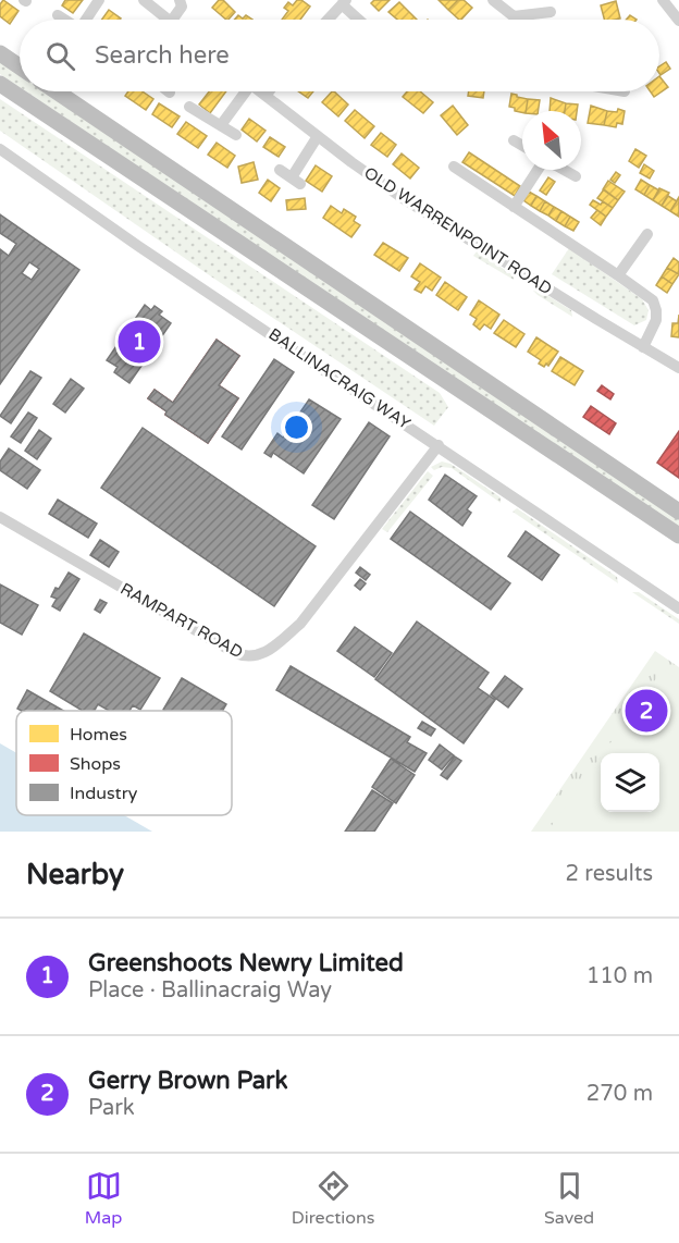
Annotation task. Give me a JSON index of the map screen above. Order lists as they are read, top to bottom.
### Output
{
  "streets": {
    "street": ["OLD WARRENPOINT ROAD", "BALLINACRAIG WAY", "RAMPART ROAD"]
  },
  "crossings": [
    ["BALLINACRAIG WAY", "RAMPART ROAD"]
  ],
  "legend": ["Homes", "Shops", "Industry"],
  "north": "top left",
  "page": {
    "search": "Search here",
    "pins": ["1", "2"],
    "heading": ["Nearby", "2 results"],
    "list": [
      {
        "mark": "1",
        "name": "Greenshoots Newry Limited",
        "note": "Place · Ballinacraig Way",
        "value": "110 m"
      },
      {
        "mark": "2",
        "name": "Gerry Brown Park",
        "note": "Park",
        "value": "270 m"
      }
    ],
    "nav": ["Map", "Directions", "Saved"]
  }
}
